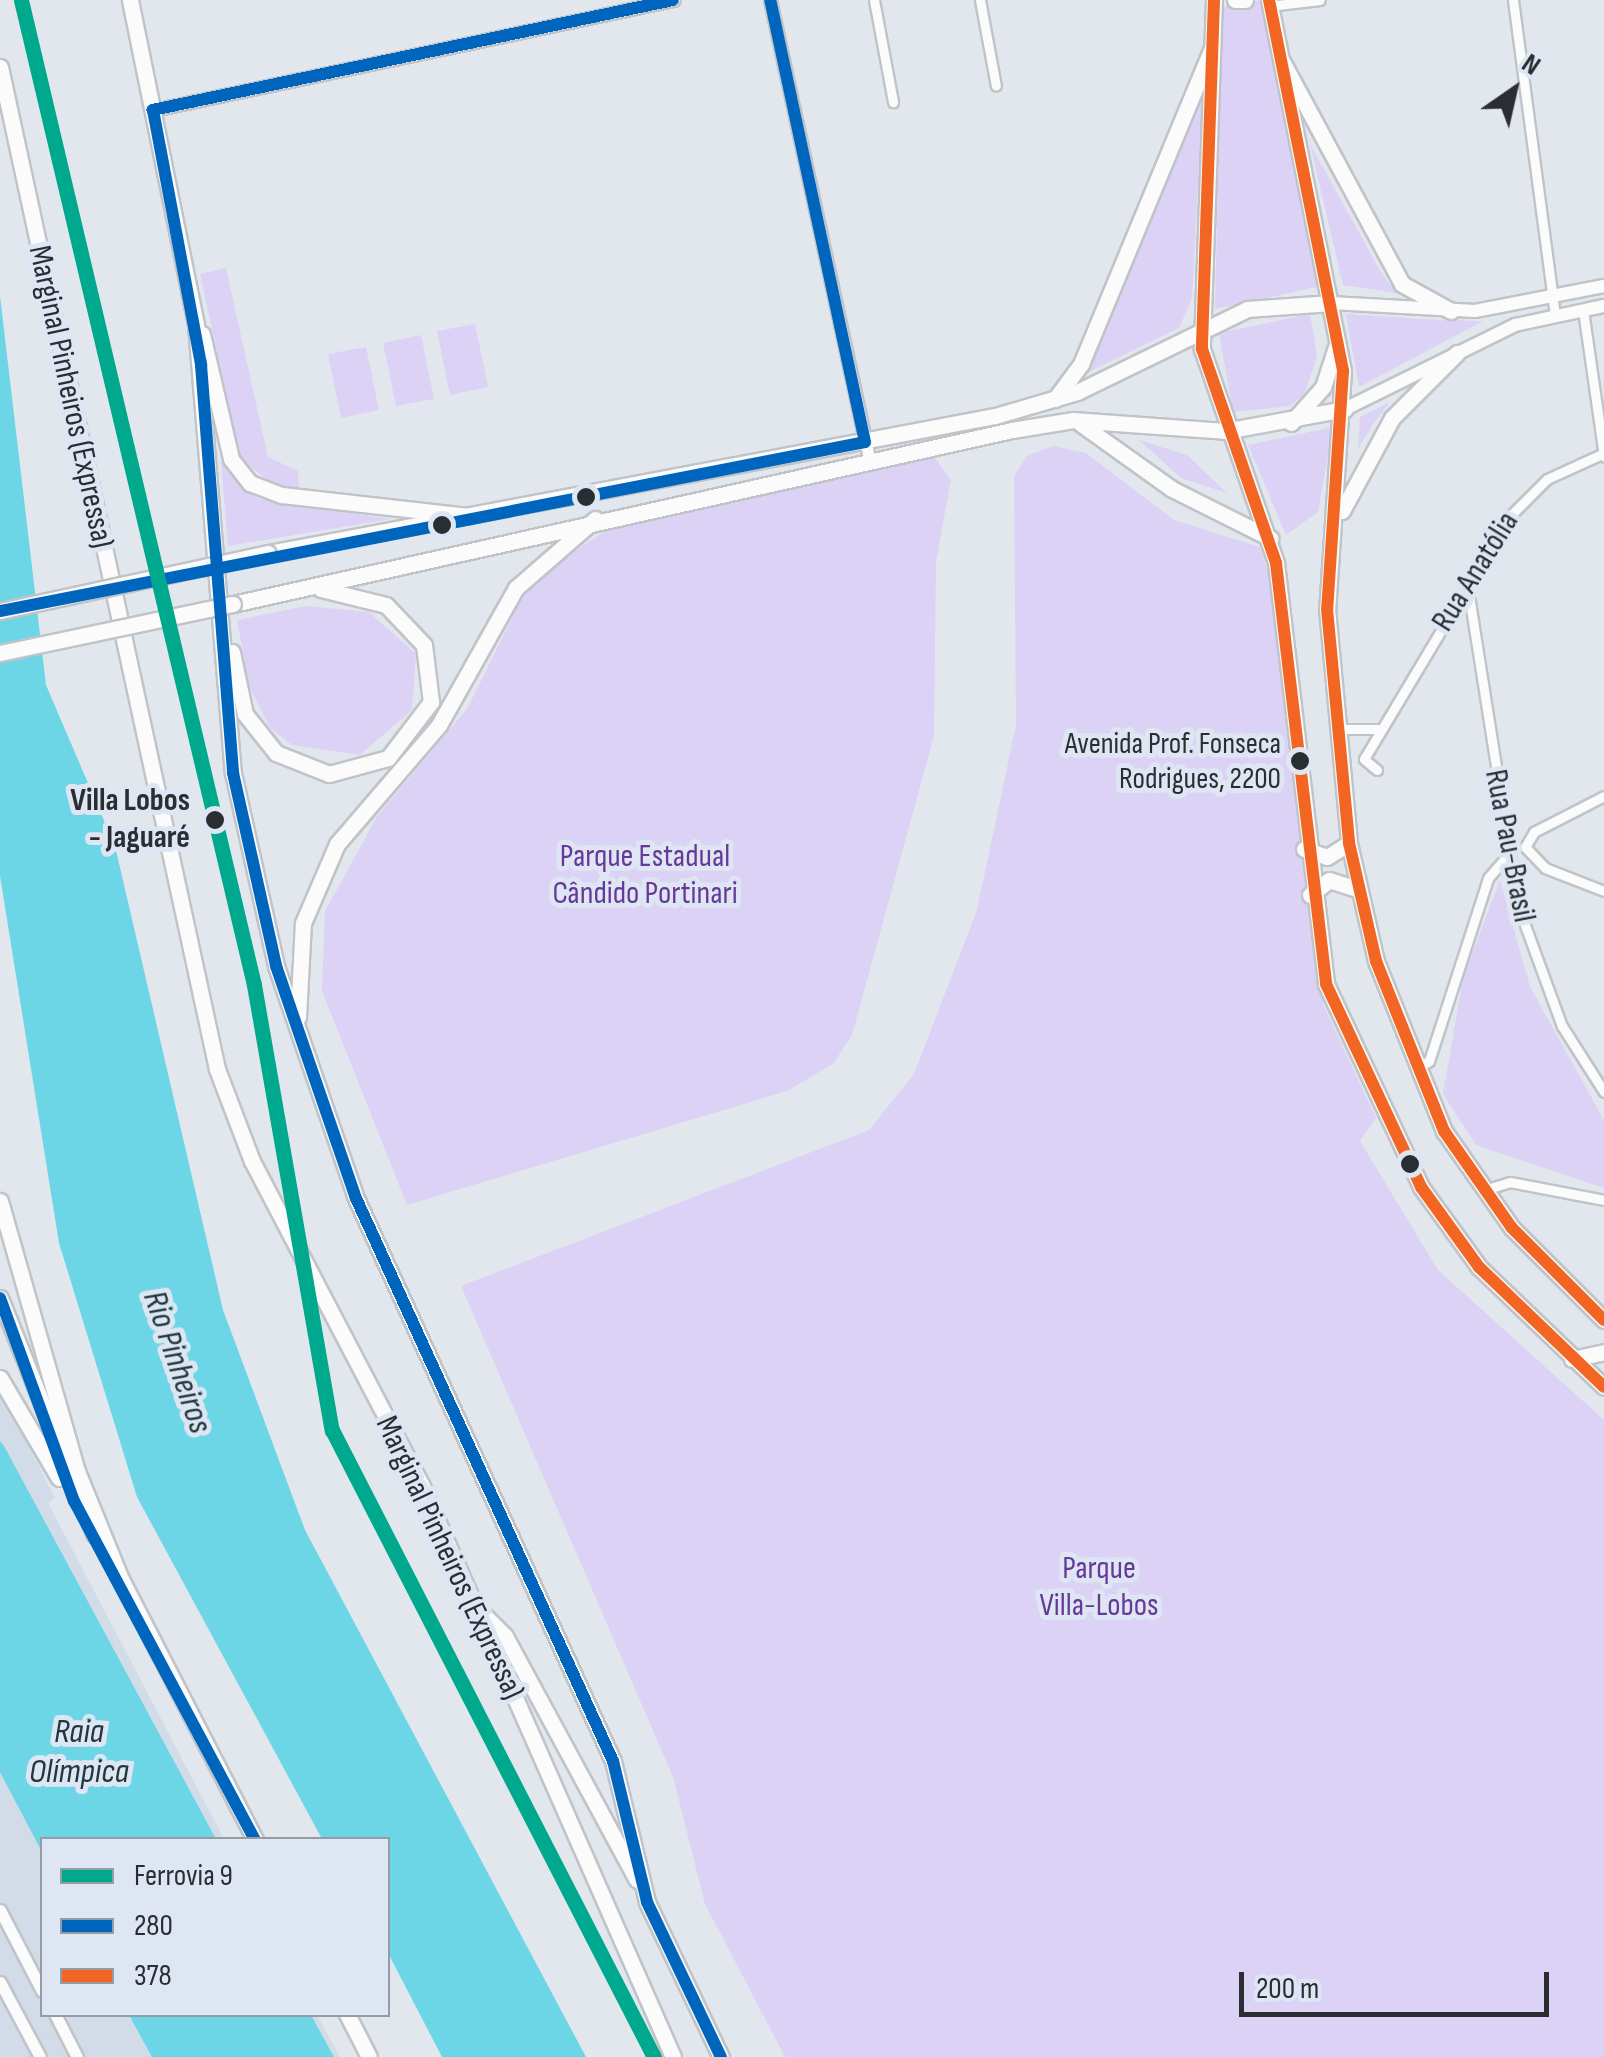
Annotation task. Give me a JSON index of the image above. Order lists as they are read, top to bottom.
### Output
{
  "streets": {
    "highway": ["Marginal Pinheiros (Expressa)"],
    "street": ["Rua Anatólia", "Rua Pau-Brasil"]
  },
  "crossings": [
    ["Rua Anatólia", "Rua Pau-Brasil"]
  ],
  "water": ["Rio Pinheiros", "Raia Olímpica"],
  "parks": ["Parque Estadual Cândido Portinari", "Parque Villa-Lobos"],
  "places": ["Avenida Prof. Fonseca Rodrigues, 2200", "Villa Lobos - Jaguaré"],
  "lines": ["rail line 9", "transit line 280", "transit line 378"],
  "legend": ["Ferrovia 9", "280", "378"],
  "scale_bar": "200 m",
  "north": "top right"
}
